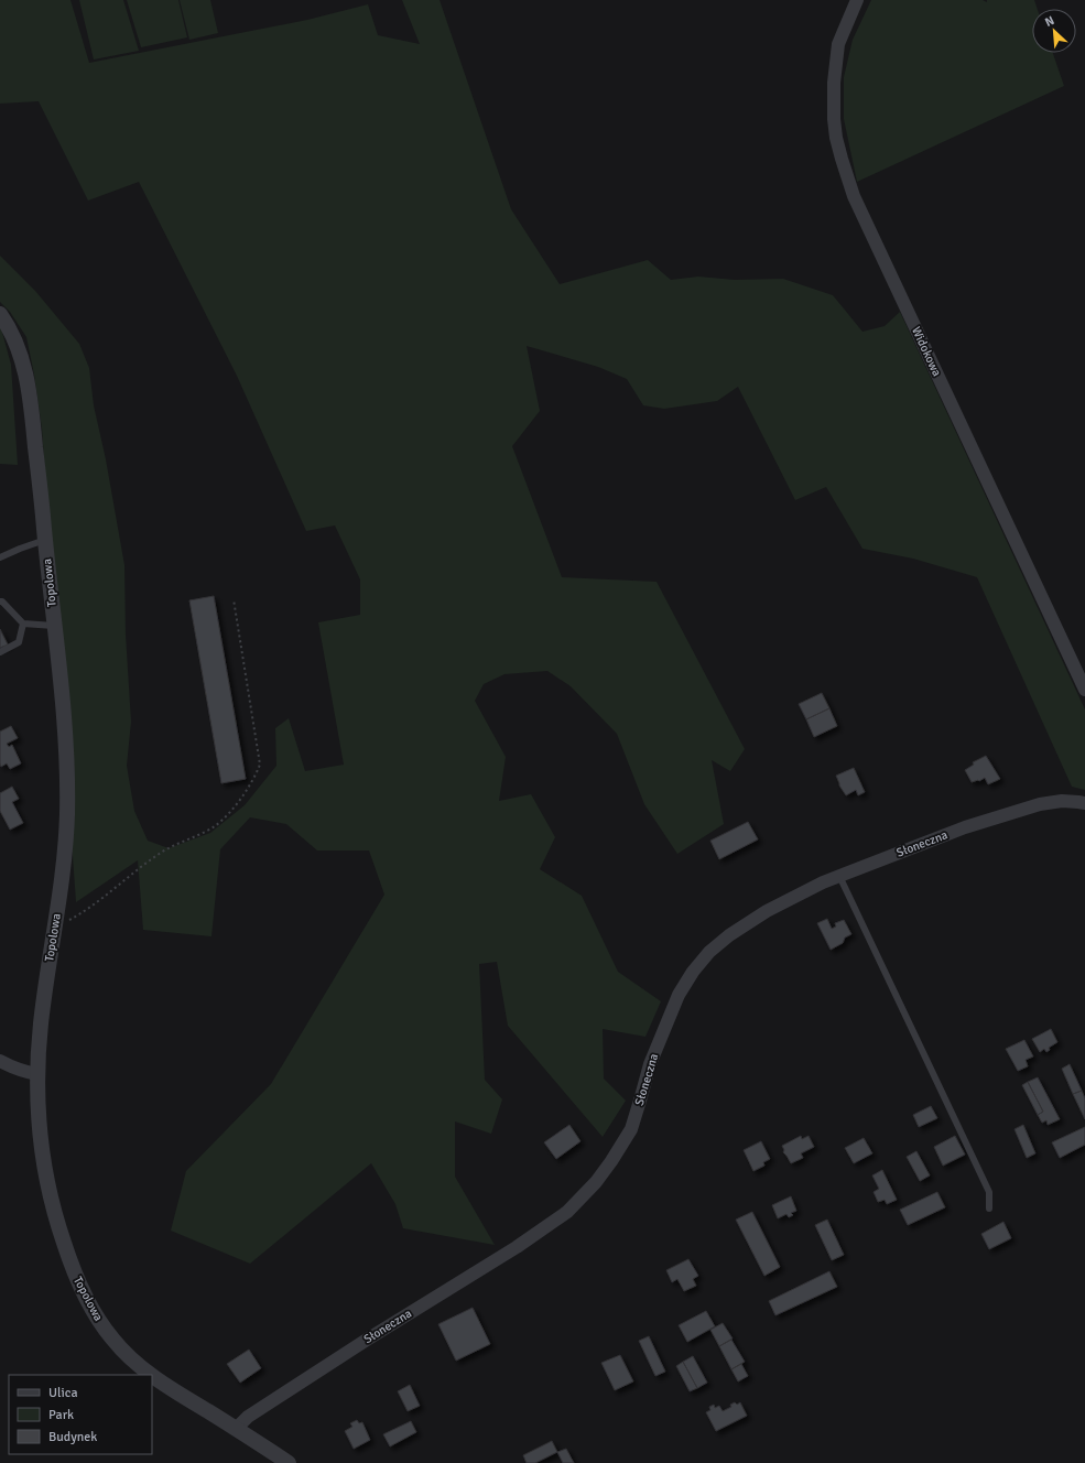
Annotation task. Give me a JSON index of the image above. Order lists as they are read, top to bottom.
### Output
{
  "streets": {
    "street": ["Widokowa", "Topolowa", "Słoneczna"]
  },
  "crossings": [
    ["Topolowa", "Słoneczna"]
  ],
  "legend": ["Ulica", "Park", "Budynek"],
  "north": "top left"
}
